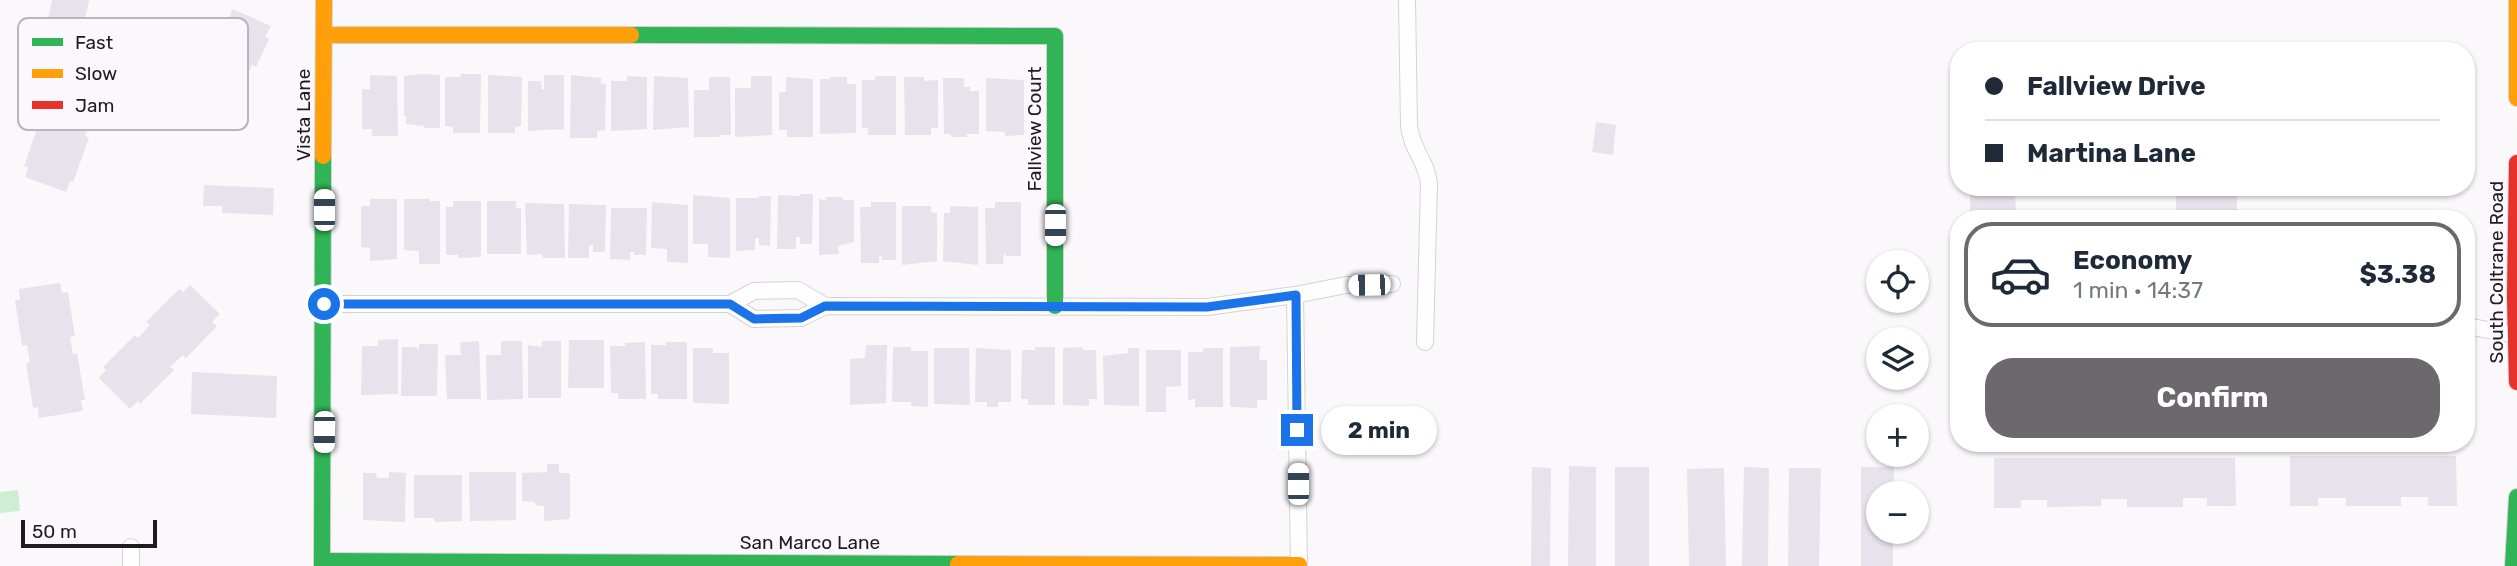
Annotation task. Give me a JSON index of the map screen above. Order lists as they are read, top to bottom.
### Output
{
  "streets": {
    "street": [
      "Vista Lane",
      "Fallview Court",
      "South Coltrane Road",
      "San Marco Lane"
    ]
  },
  "crossings": [
    ["Vista Lane", "Fallview Court"],
    ["Vista Lane", "San Marco Lane"]
  ],
  "legend": ["Fast", "Slow", "Jam"],
  "scale_bar": "50 m",
  "page": {
    "banner": ["Fallview Drive", "Martina Lane"],
    "list": [
      {
        "name": "Economy",
        "note": "1 min · 14:37",
        "value": "$3.38"
      }
    ],
    "map_buttons": ["+", "−"],
    "buttons": "Confirm",
    "bubble": "2 min",
    "scale": "50 m"
  }
}
